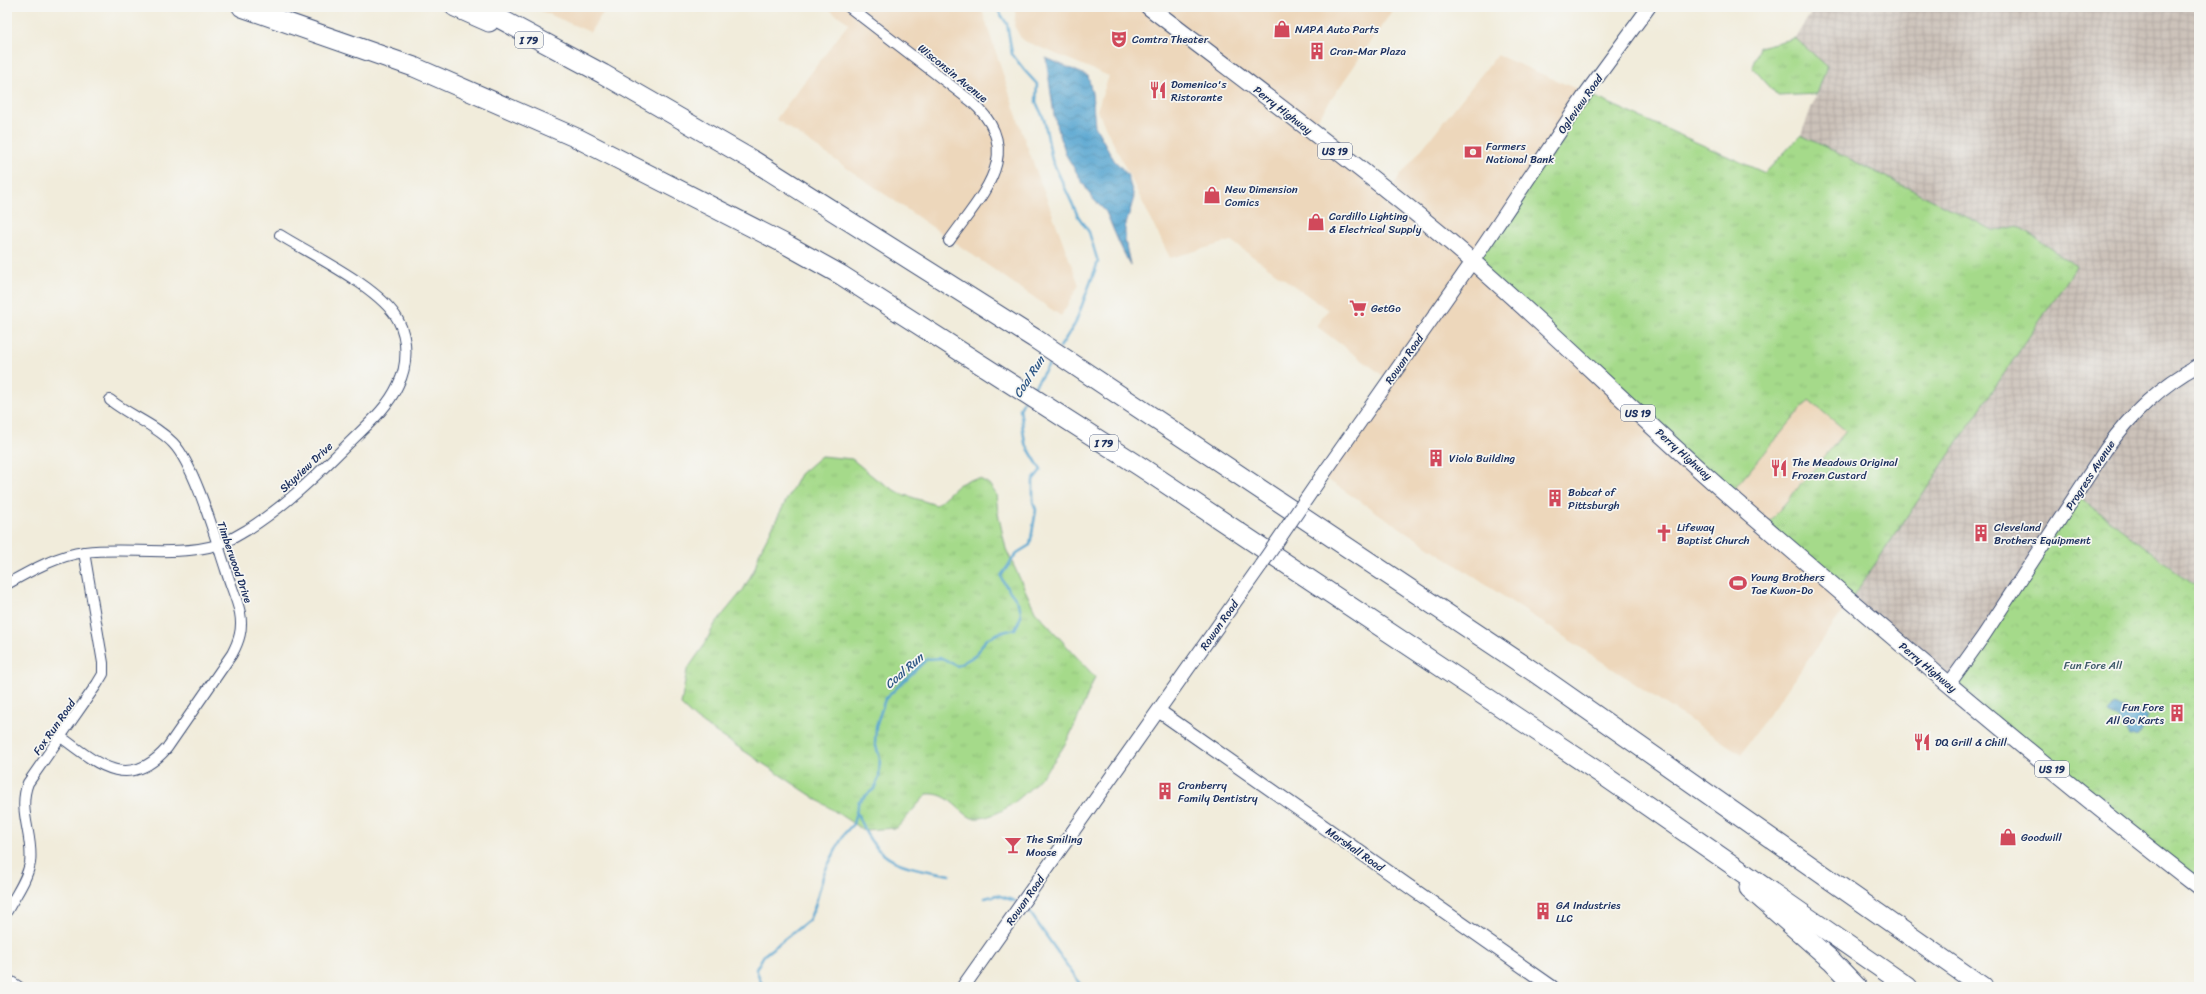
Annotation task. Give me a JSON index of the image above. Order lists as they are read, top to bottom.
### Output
{
  "streets": {
    "highway": ["I 79"],
    "main road": ["Perry Highway", "US 19"],
    "street": [
      "Wisconsin Avenue",
      "Ogleview Road",
      "Rowan Road",
      "Skyview Drive",
      "Progress Avenue",
      "Timberwood Drive",
      "Fox Run Road",
      "Marshall Road"
    ]
  },
  "crossings": [
    ["Ogleview Road", "Perry Highway"],
    ["Ogleview Road", "Rowan Road"],
    ["Perry Highway", "Rowan Road"],
    ["Perry Highway", "Progress Avenue"],
    ["Rowan Road", "Marshall Road"],
    ["Skyview Drive", "Timberwood Drive"],
    ["Skyview Drive", "Fox Run Road"],
    ["Timberwood Drive", "Fox Run Road"]
  ],
  "water": ["Coal Run"],
  "parks": ["Fun Fore All"],
  "places": {
    "shop": [
      "NAPA Auto Parts",
      "New Dimension Comics",
      "Cardillo Lighting & Electrical Supply",
      "Goodwill"
    ],
    "theatre": ["Comtra Theater"],
    "building": [
      "Cran-Mar Plaza",
      "Viola Building",
      "Bobcat of Pittsburgh",
      "Cleveland Brothers Equipment",
      "Fun Fore All Go Karts",
      "Cranberry Family Dentistry",
      "GA Industries LLC"
    ],
    "restaurant": ["Domenico's Ristorante", "The Meadows Original Frozen Custard", "DQ Grill & Chill"],
    "bank": ["Farmers National Bank"],
    "supermarket": ["GetGo"],
    "church": ["Lifeway Baptist Church"],
    "sports": ["Young Brothers Tae Kwon-Do"],
    "bar": ["The Smiling Moose"]
  }
}
